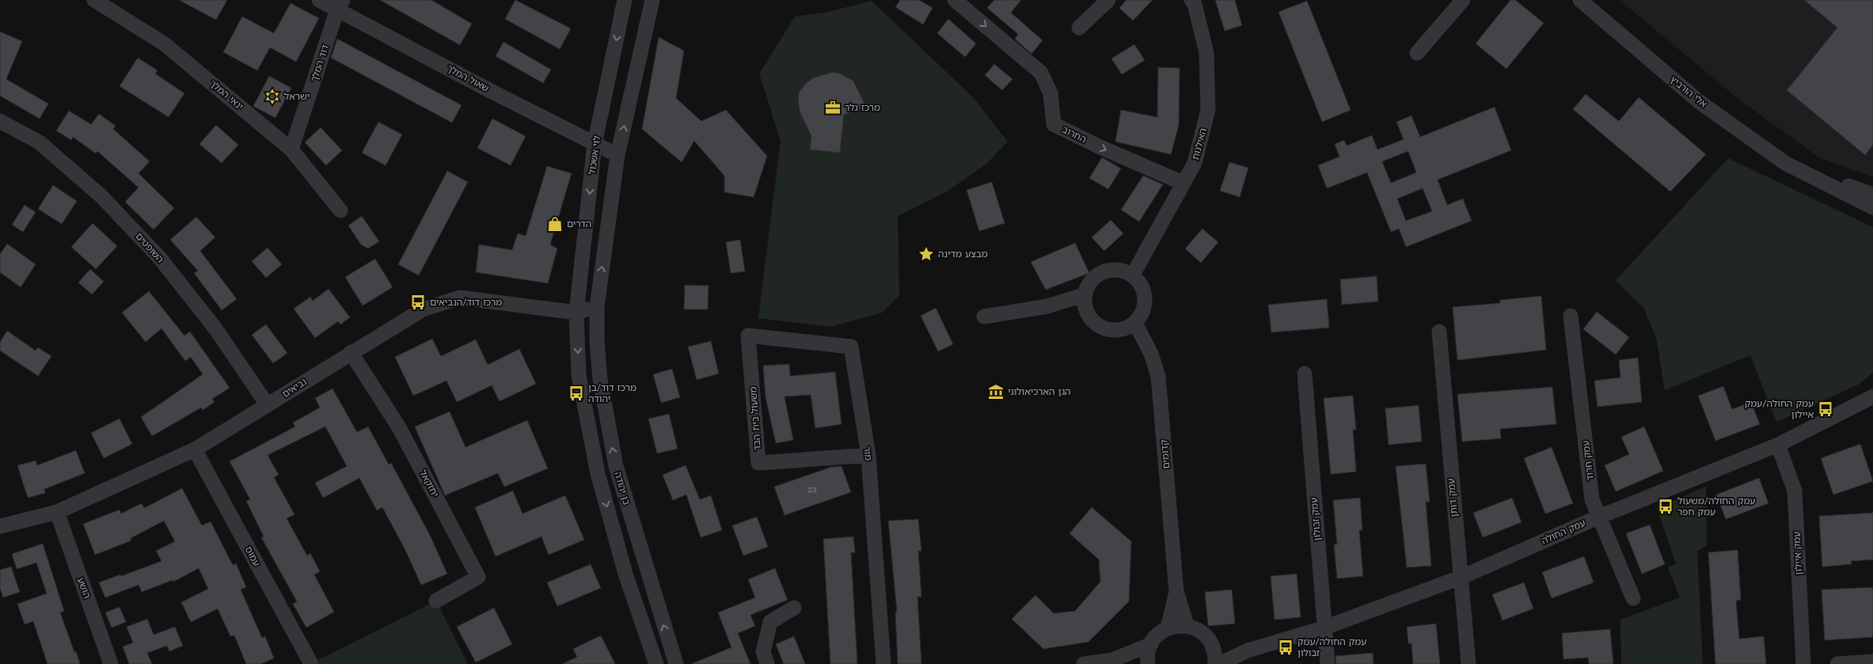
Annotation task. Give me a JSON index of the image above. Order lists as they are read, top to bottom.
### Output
{
  "streets": {
    "street": [
      "דוד המלך",
      "שאול המלך",
      "אלי הורביץ",
      "ינאי המלך",
      "החרוב",
      "האילנות",
      "לוי אשכול",
      "השופטים",
      "נביאים",
      "משעול בית הבד",
      "מור",
      "קדומים",
      "עמק חרוד",
      "יחזקאל",
      "בן יהודה",
      "עמק דותן",
      "עמק זבולון",
      "עמק החולה",
      "עמק איילון",
      "עמוס",
      "הושע"
    ]
  },
  "crossings": [
    ["דוד המלך", "שאול המלך"],
    ["דוד המלך", "ינאי המלך"],
    ["שאול המלך", "לוי אשכול"],
    ["החרוב", "האילנות"],
    ["האילנות", "קדומים"],
    ["לוי אשכול", "נביאים"],
    ["לוי אשכול", "בן יהודה"],
    ["השופטים", "נביאים"],
    ["נביאים", "יחזקאל"],
    ["נביאים", "בן יהודה"],
    ["נביאים", "עמוס"],
    ["נביאים", "הושע"],
    ["משעול בית הבד", "מור"],
    ["עמק חרוד", "עמק החולה"],
    ["עמק דותן", "עמק החולה"],
    ["עמק זבולון", "עמק החולה"],
    ["עמק החולה", "עמק איילון"]
  ],
  "one_way": ["החרוב"],
  "places": {
    "synagogue": ["ישראל"],
    "office": ["מרכז גלר"],
    "shop": ["הדרים"],
    "place": ["מבצע מדינה"],
    "bus stop": [
      "מרכז דוד/הנביאים",
      "מרכז דוד/בן יהודה",
      "עמק החולה/עמק איילון",
      "עמק החולה/משעול עמק חפר",
      "עמק החולה/עמק זבולון"
    ],
    "museum": ["הגן הארכיאולוגי"]
  },
  "house_numbers": ["23"]
}
